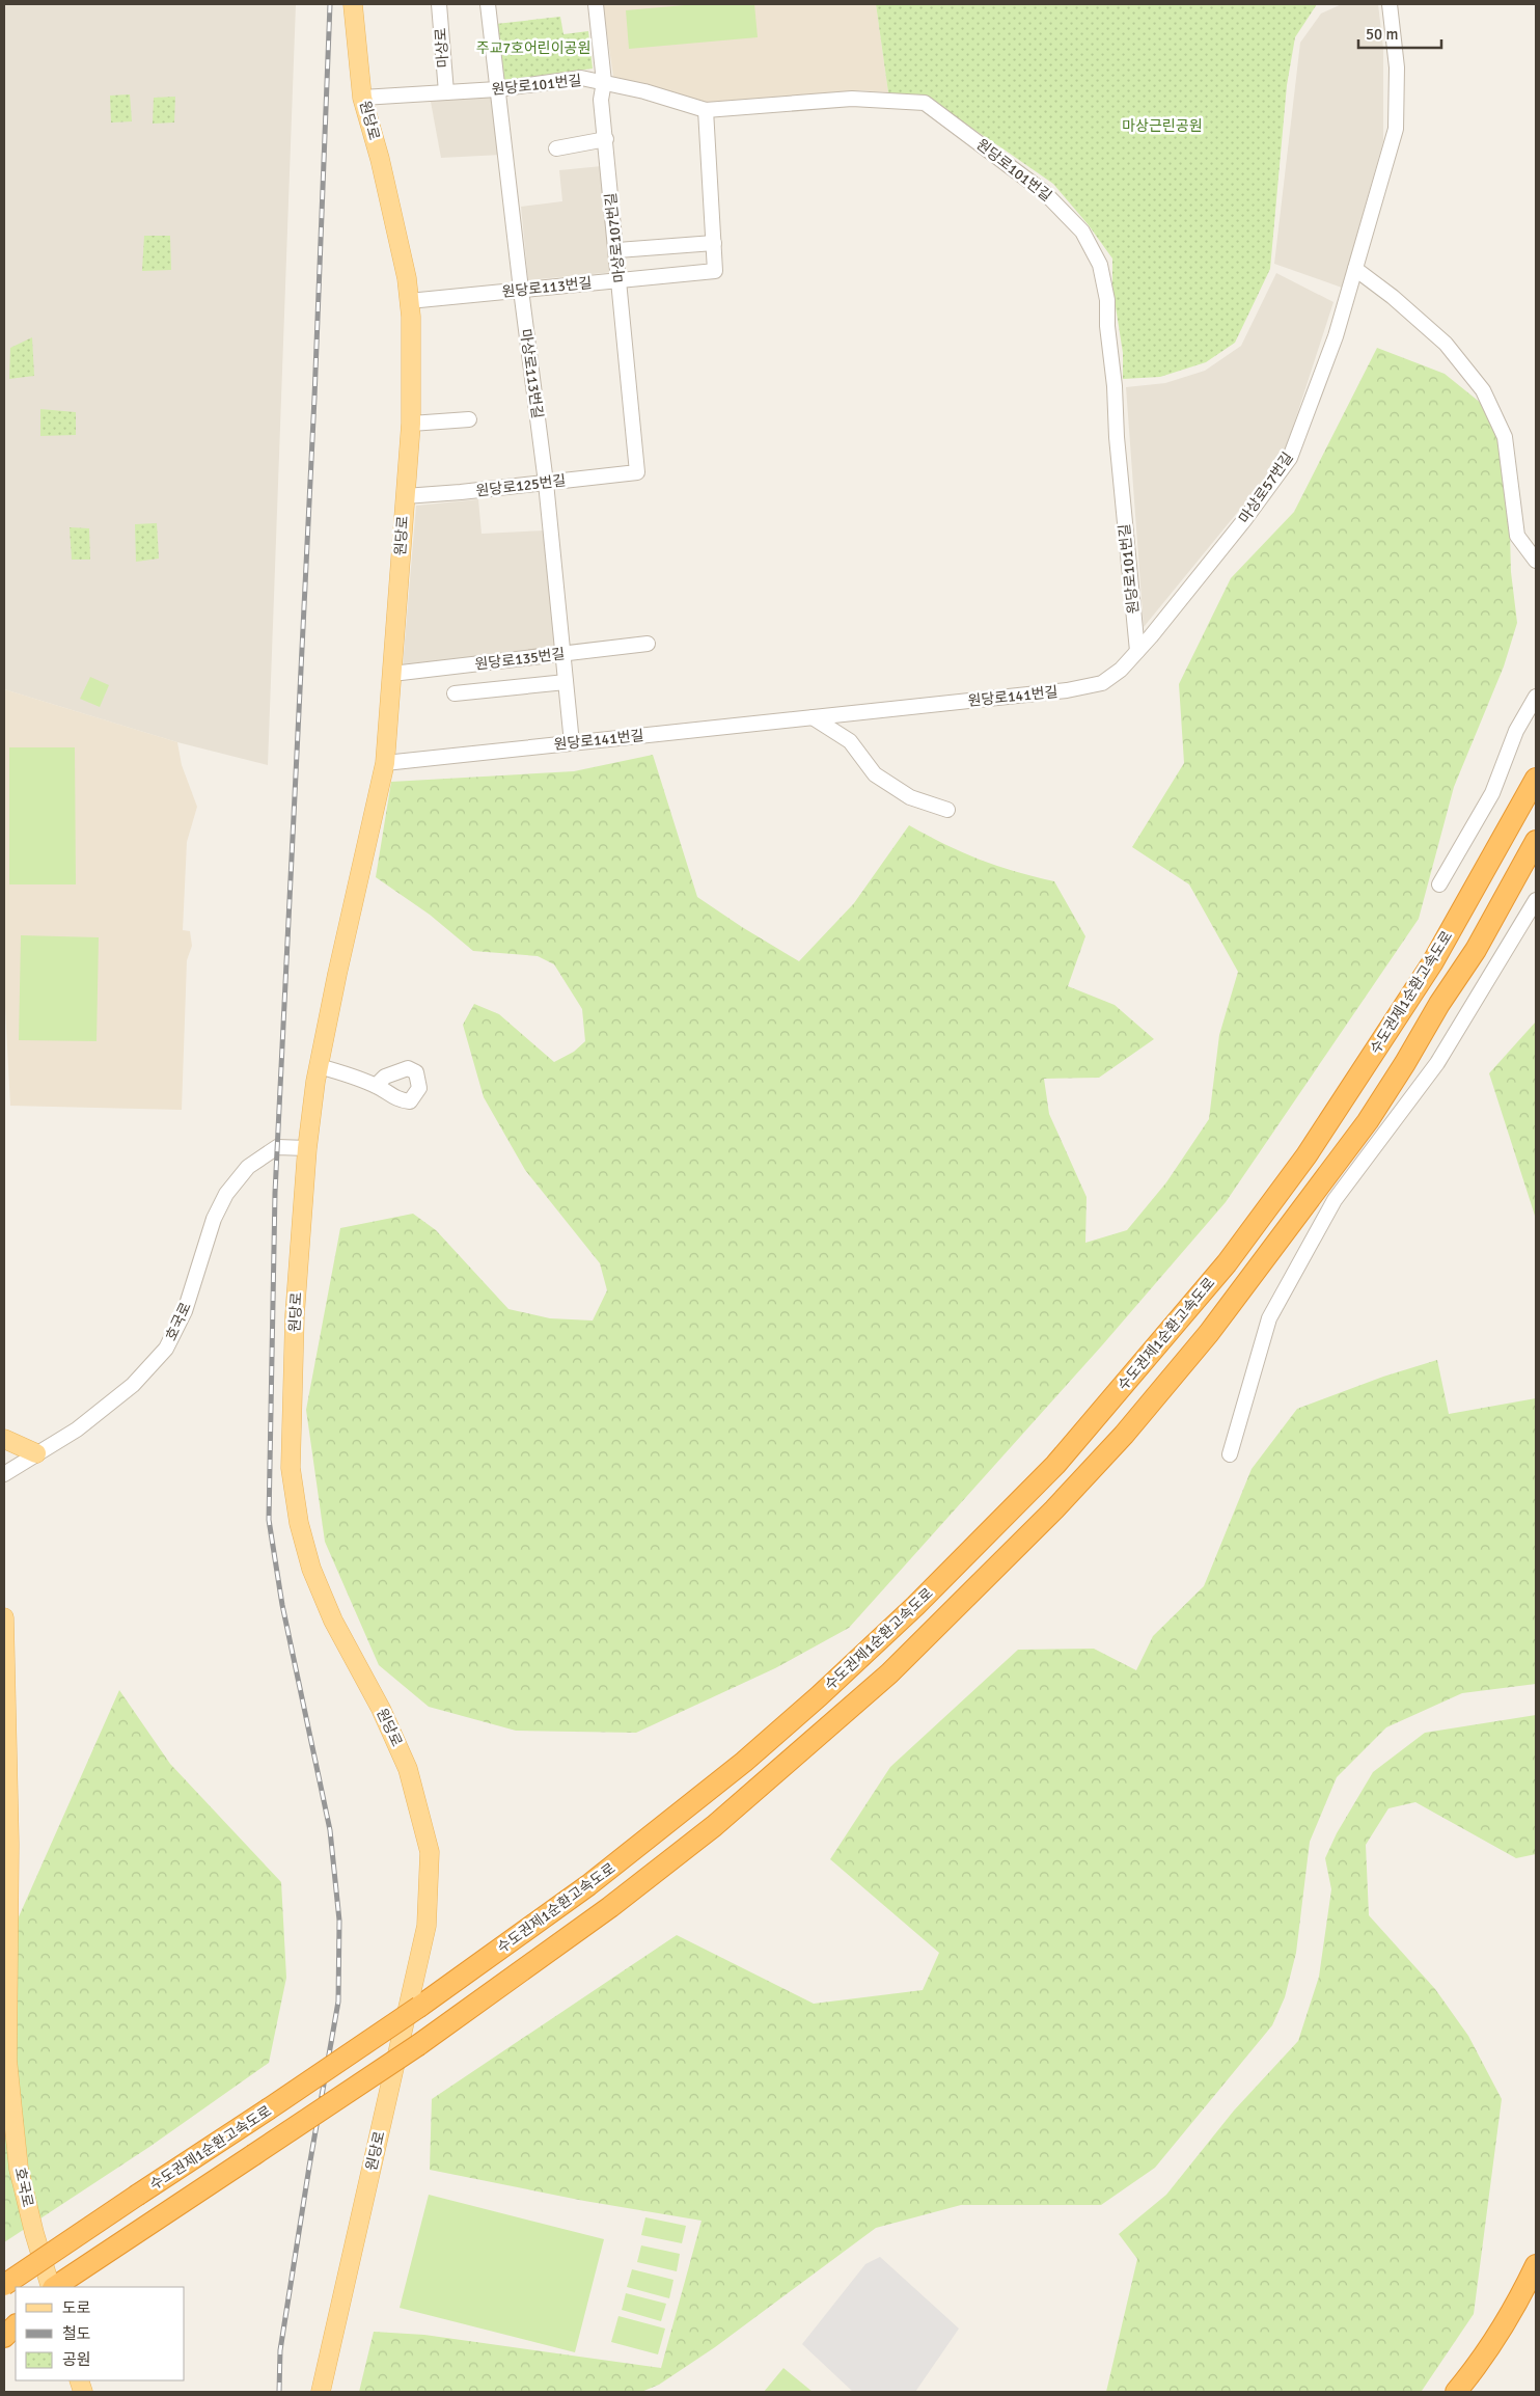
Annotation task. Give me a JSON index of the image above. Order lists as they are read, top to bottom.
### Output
{
  "streets": {
    "highway": ["수도권제1순환고속도로"],
    "main road": ["원당로", "호국로"],
    "street": [
      "마상로",
      "원당로101번길",
      "마상로107번길",
      "원당로113번길",
      "마상로113번길",
      "원당로125번길",
      "마상로57번길",
      "원당로135번길",
      "원당로141번길"
    ]
  },
  "crossings": [
    ["마상로", "원당로101번길"],
    ["원당로101번길", "원당로"],
    ["원당로101번길", "마상로107번길"],
    ["원당로101번길", "마상로113번길"],
    ["원당로101번길", "마상로57번길"],
    ["원당로101번길", "원당로141번길"],
    ["원당로", "원당로113번길"],
    ["원당로", "원당로125번길"],
    ["원당로", "원당로135번길"],
    ["원당로", "원당로141번길"],
    ["원당로", "호국로"],
    ["마상로107번길", "원당로113번길"],
    ["마상로107번길", "원당로125번길"],
    ["원당로113번길", "마상로113번길"],
    ["마상로113번길", "원당로125번길"],
    ["마상로113번길", "원당로135번길"],
    ["마상로113번길", "원당로141번길"],
    ["마상로57번길", "원당로141번길"],
    ["수도권제1순환고속도로", "호국로"]
  ],
  "parks": ["주교7호어린이공원", "마상근린공원"],
  "legend": ["도로", "철도", "공원"],
  "scale_bar": "50 m"
}
